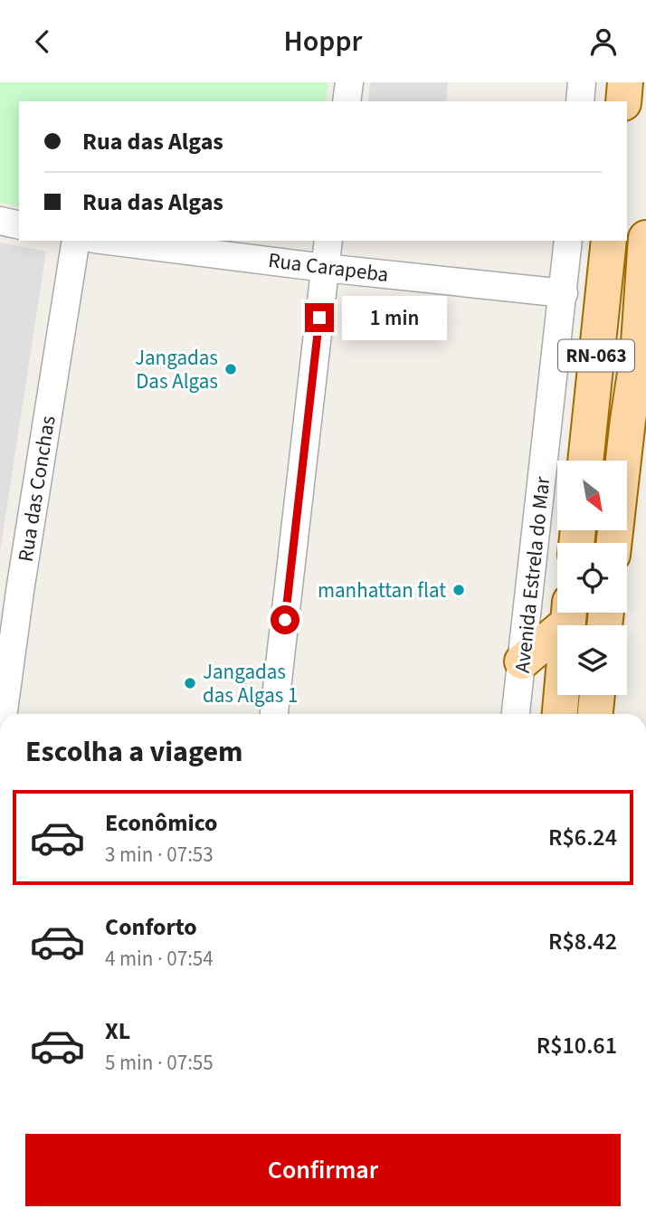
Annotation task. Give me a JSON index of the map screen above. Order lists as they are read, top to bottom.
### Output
{
  "streets": {
    "main road": ["RN-063"],
    "street": ["Rua Carapeba", "Rua das Conchas", "Avenida Estrela do Mar"]
  },
  "crossings": [
    ["Rua Carapeba", "Avenida Estrela do Mar"]
  ],
  "places": ["Jangadas Das Algas", "manhattan flat", "Jangadas das Algas 1"],
  "north": "bottom right",
  "page": {
    "header": "Hoppr",
    "banner": ["Rua das Algas", "Rua das Algas"],
    "bubble": "1 min",
    "heading": "Escolha a viagem",
    "list": [
      {
        "name": "Econômico",
        "note": "3 min · 07:53",
        "value": "R$6.24"
      },
      {
        "name": "Conforto",
        "note": "4 min · 07:54",
        "value": "R$8.42"
      },
      {
        "name": "XL",
        "note": "5 min · 07:55",
        "value": "R$10.61"
      }
    ],
    "buttons": "Confirmar"
  }
}
